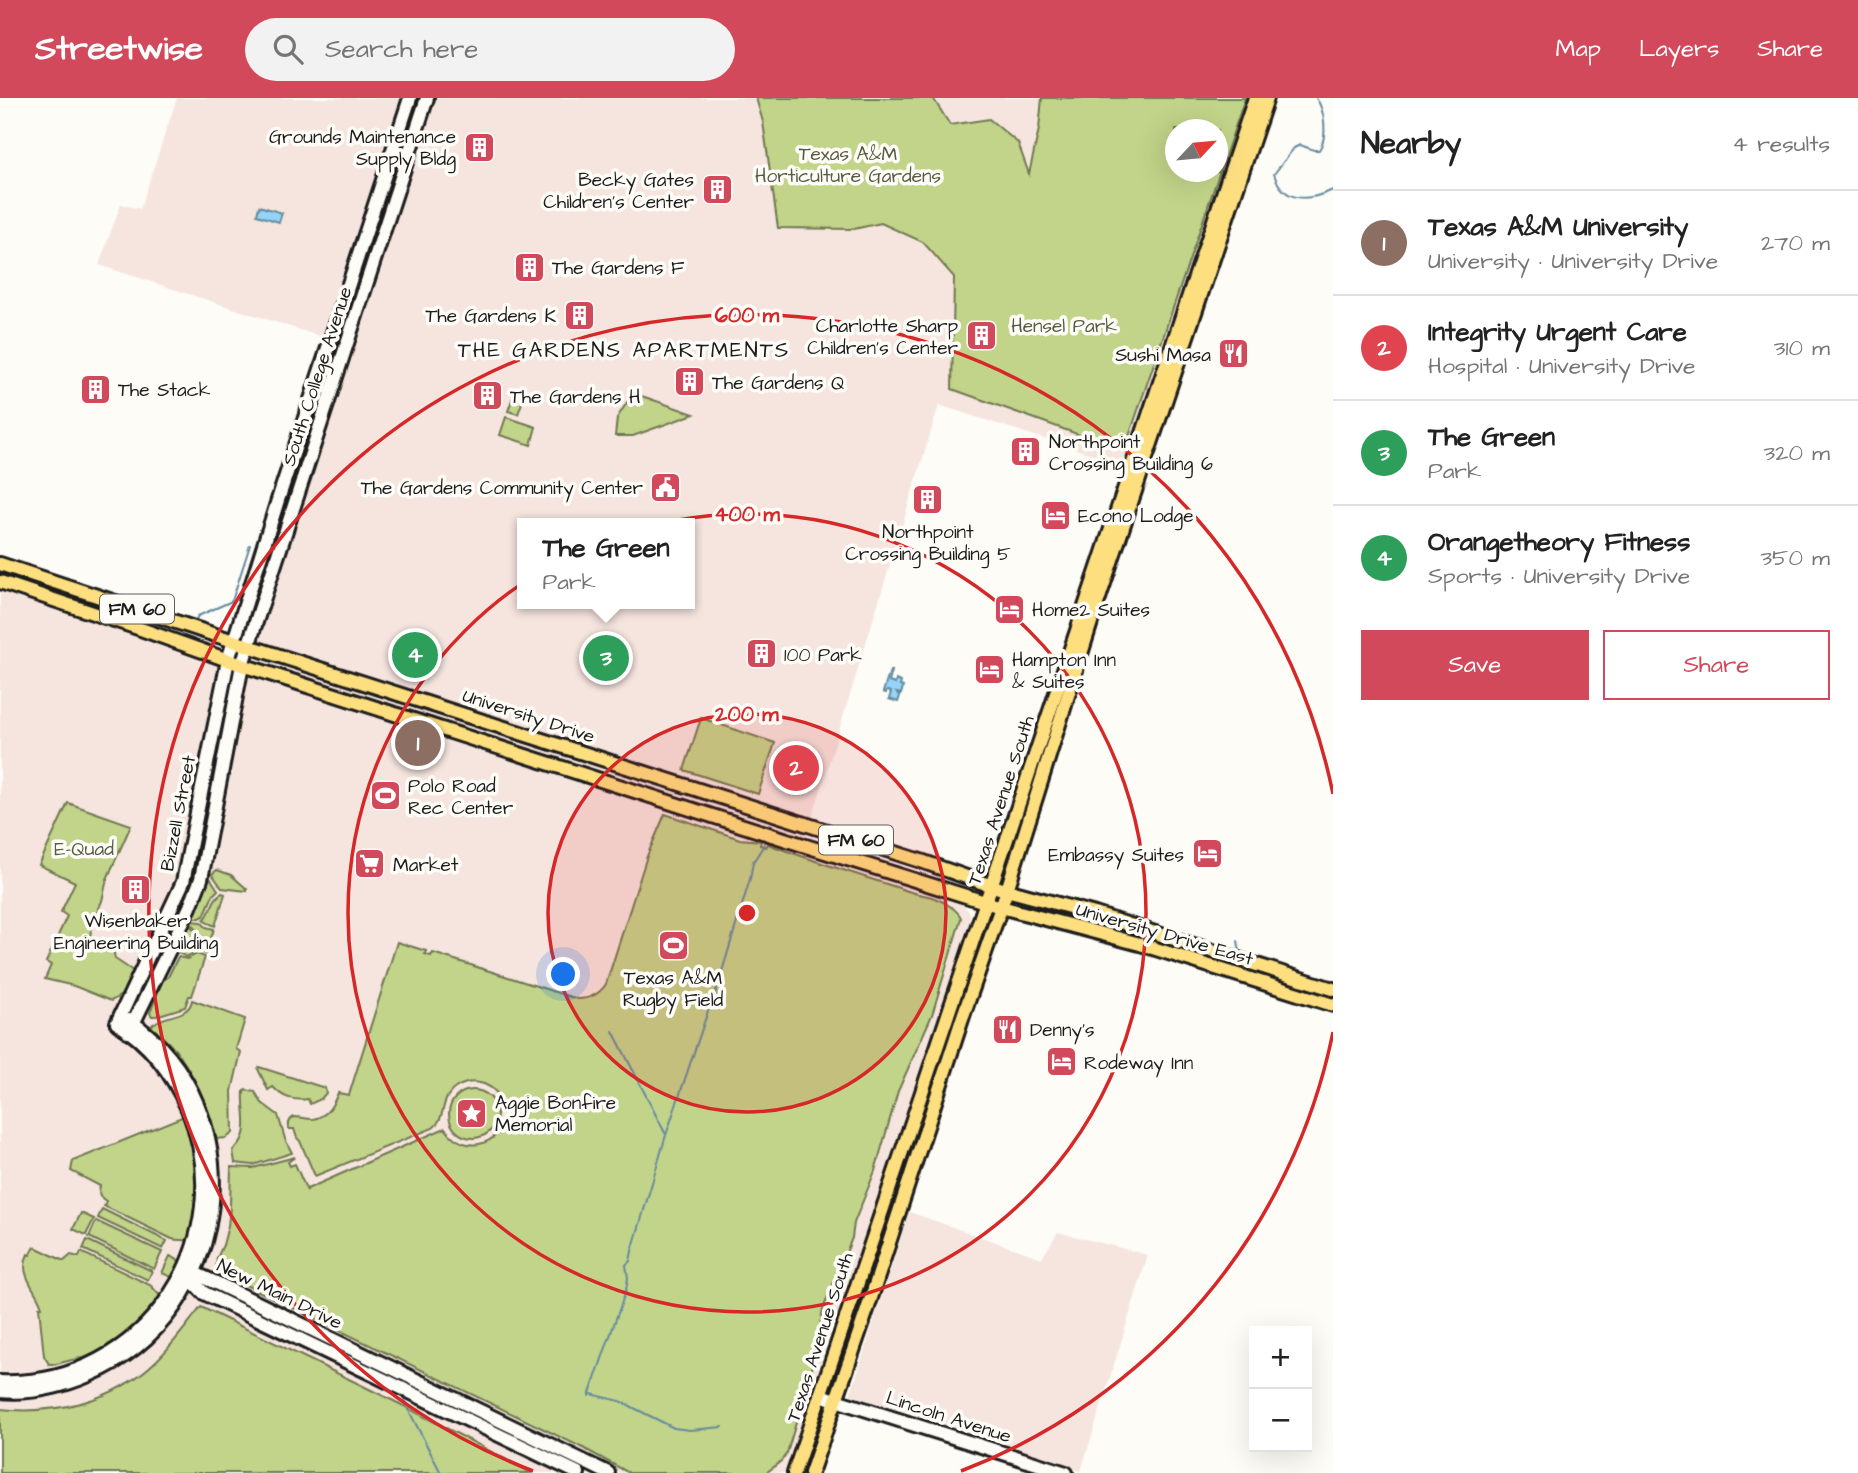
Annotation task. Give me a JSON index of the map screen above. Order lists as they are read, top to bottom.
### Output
{
  "streets": {
    "main road": [
      "FM 60",
      "University Drive",
      "Texas Avenue South",
      "University Drive East"
    ],
    "street": [
      "South College Avenue",
      "Bizzell Street",
      "New Main Drive",
      "Lincoln Avenue"
    ]
  },
  "crossings": [
    ["South College Avenue", "University Drive"],
    ["South College Avenue", "Bizzell Street"],
    ["University Drive", "Texas Avenue South"],
    ["University Drive", "Bizzell Street"],
    ["University Drive", "University Drive East"],
    ["Texas Avenue South", "University Drive East"],
    ["Texas Avenue South", "Lincoln Avenue"]
  ],
  "districts": ["THE GARDENS APARTMENTS"],
  "parks": ["Texas A&M Horticulture Gardens", "Hensel Park", "E-Quad"],
  "places": {
    "building": [
      "Grounds Maintenance Supply Bldg",
      "Becky Gates Children's Center",
      "The Gardens F",
      "The Gardens K",
      "Charlotte Sharp Children's Center",
      "The Gardens Q",
      "The Stack",
      "The Gardens H",
      "Northpoint Crossing Building 6",
      "Northpoint Crossing Building 5",
      "100 Park",
      "Wisenbaker Engineering Building"
    ],
    "restaurant": ["Sushi Masa", "Denny's"],
    "public building": ["The Gardens Community Center"],
    "hotel": [
      "Econo Lodge",
      "Home2 Suites",
      "Hampton Inn & Suites",
      "Embassy Suites",
      "Rodeway Inn"
    ],
    "sports": ["Polo Road Rec Center", "Texas A&M Rugby Field"],
    "supermarket": ["Market"],
    "place": ["Aggie Bonfire Memorial"]
  },
  "north": "top right",
  "page": {
    "header": "Streetwise",
    "search": "Search here",
    "nav": ["Map", "Layers", "Share"],
    "heading": ["Nearby", "4 results"],
    "list": [
      {
        "mark": "1",
        "name": "Texas A&M University",
        "note": "University · University Drive",
        "value": "270 m"
      },
      {
        "mark": "2",
        "name": "Integrity Urgent Care",
        "note": "Hospital · University Drive",
        "value": "310 m"
      },
      {
        "mark": "3",
        "name": "The Green",
        "note": "Park",
        "value": "320 m"
      },
      {
        "mark": "4",
        "name": "Orangetheory Fitness",
        "note": "Sports · University Drive",
        "value": "350 m"
      }
    ],
    "popup": ["The Green", "Park"],
    "buttons": ["Save", "Share"],
    "pins": [
      "4",
      "3",
      "1",
      "2"
    ],
    "map_buttons": ["+", "−"]
  },
  "rings": ["600 m", "400 m", "200 m"]
}
